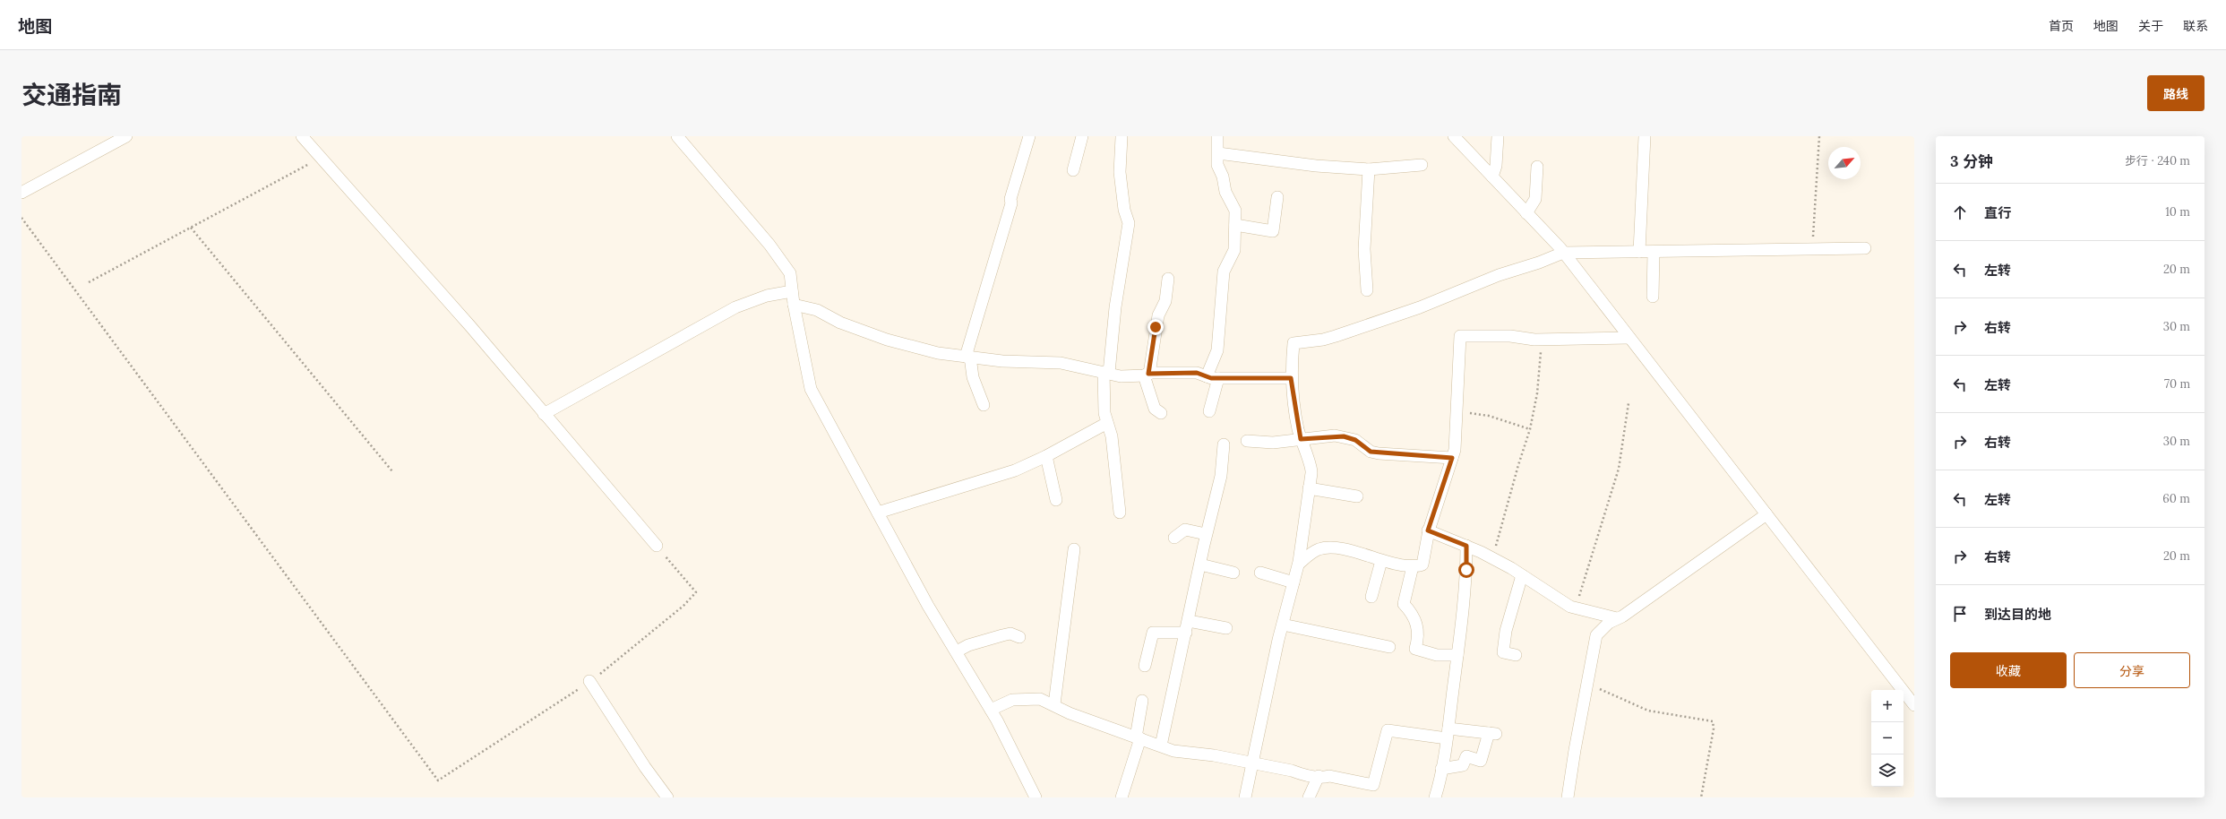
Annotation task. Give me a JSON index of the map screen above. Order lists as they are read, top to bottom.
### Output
{
  "north": "top right",
  "page": {
    "header": "地图",
    "nav": [
      "首页",
      "地图",
      "关于",
      "联系"
    ],
    "title": "交通指南",
    "buttons": [
      "路线",
      ["收藏", "分享"]
    ],
    "heading": ["3 分钟", "步行 · 240 m"],
    "list": [
      ["直行", "10 m"],
      ["左转", "20 m"],
      ["右转", "30 m"],
      ["左转", "70 m"],
      ["右转", "30 m"],
      ["左转", "60 m"],
      ["右转", "20 m"],
      "到达目的地"
    ],
    "map_buttons": ["+", "−"]
  }
}
